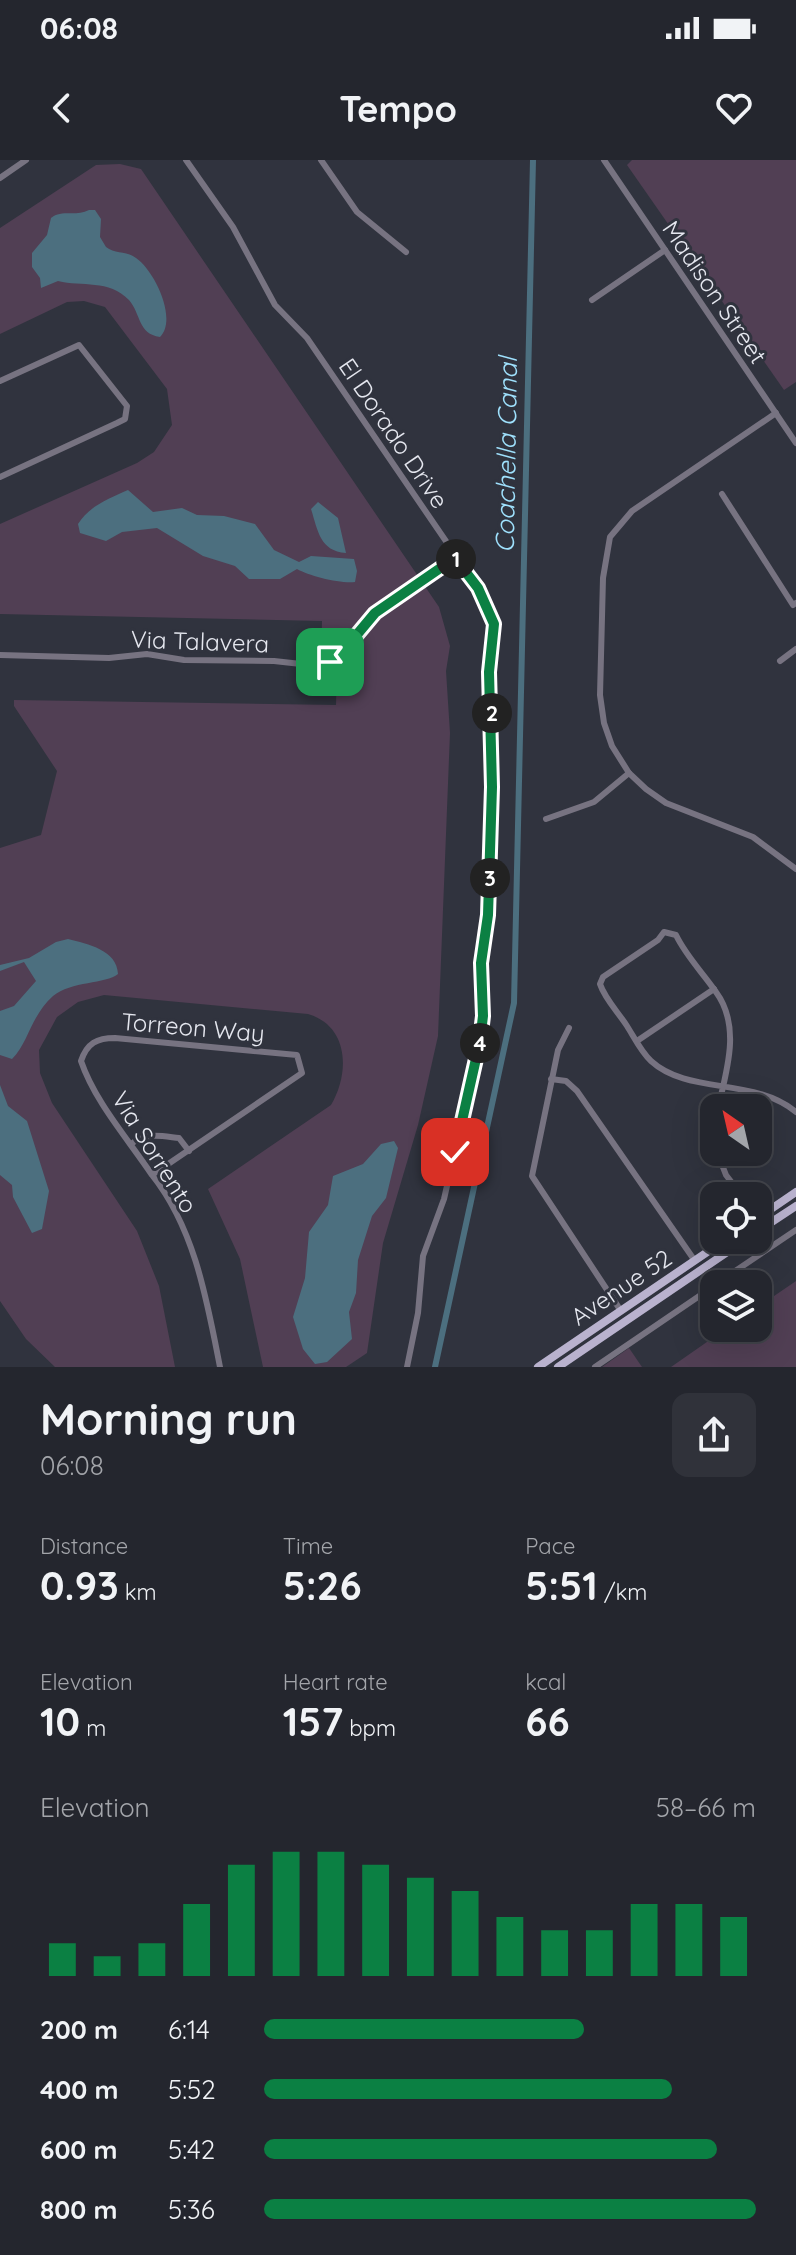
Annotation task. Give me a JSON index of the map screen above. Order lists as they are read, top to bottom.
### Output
{
  "streets": {
    "main road": ["Avenue 52"],
    "street": [
      "Madison Street",
      "El Dorado Drive",
      "Via Talavera",
      "Torreon Way",
      "Via Sorrento"
    ]
  },
  "crossings": [
    ["El Dorado Drive", "Via Talavera"],
    ["Torreon Way", "Via Sorrento"]
  ],
  "water": ["Coachella Canal"],
  "north": "top left",
  "page": {
    "status": "06:08",
    "header": "Tempo",
    "pins": [
      "1",
      "2",
      "3",
      "4"
    ],
    "heading": ["Morning run", "06:08"],
    "stats": [
      ["Distance", "0.93 km"],
      ["Time", "5:26"],
      ["Pace", "5:51 /km"],
      ["Elevation", "10 m"],
      ["Heart rate", "157 bpm"],
      ["kcal", "66"]
    ],
    "chart": ["Elevation", "58–66 m"],
    "list": [
      {
        "name": "200 m",
        "note": "6:14"
      },
      {
        "name": "400 m",
        "note": "5:52"
      },
      {
        "name": "600 m",
        "note": "5:42"
      },
      {
        "name": "800 m",
        "note": "5:36"
      }
    ]
  }
}
